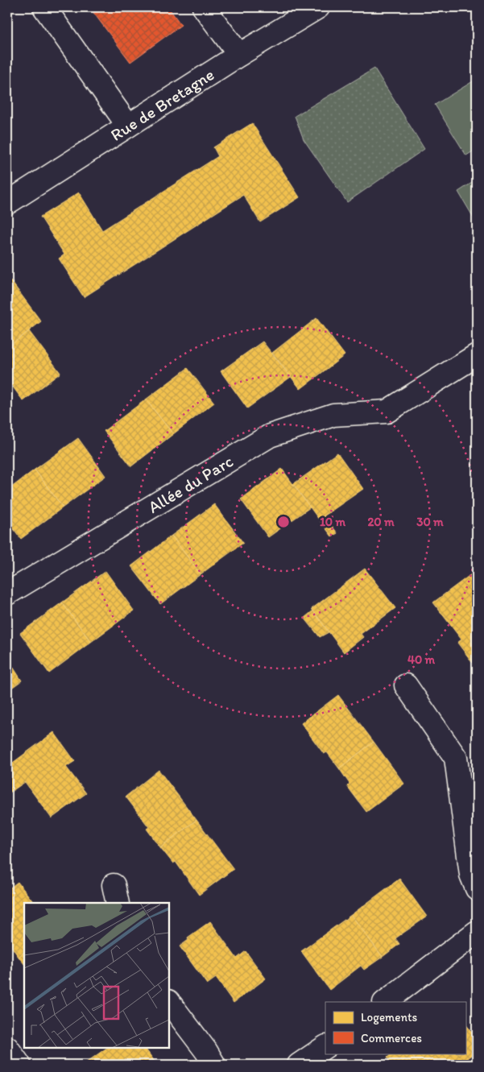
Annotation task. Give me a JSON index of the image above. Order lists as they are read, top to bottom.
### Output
{
  "streets": {
    "street": ["Rue de Bretagne", "Allée du Parc"]
  },
  "legend": ["Logements", "Commerces"],
  "rings": [
    "10 m",
    "20 m",
    "30 m",
    "40 m"
  ]
}
